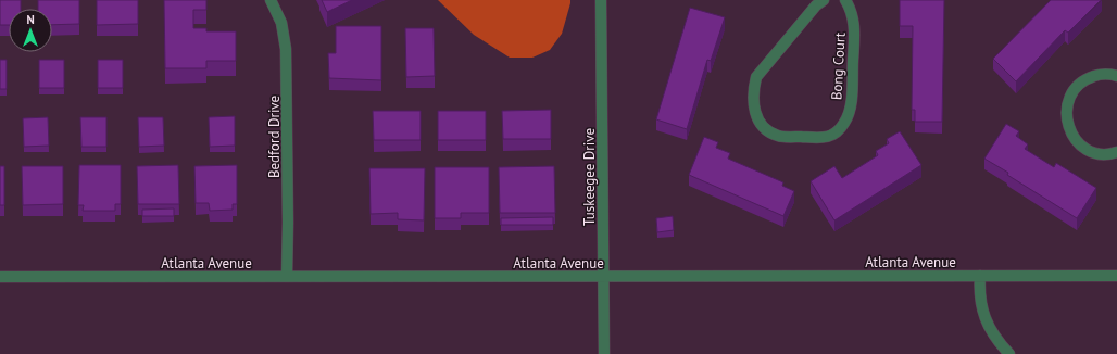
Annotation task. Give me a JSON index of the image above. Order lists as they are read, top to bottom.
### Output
{
  "streets": {
    "street": [
      "Bong Court",
      "Bedford Drive",
      "Tuskeegee Drive",
      "Atlanta Avenue"
    ]
  },
  "crossings": [
    ["Bedford Drive", "Atlanta Avenue"],
    ["Tuskeegee Drive", "Atlanta Avenue"]
  ],
  "north": "top"
}
